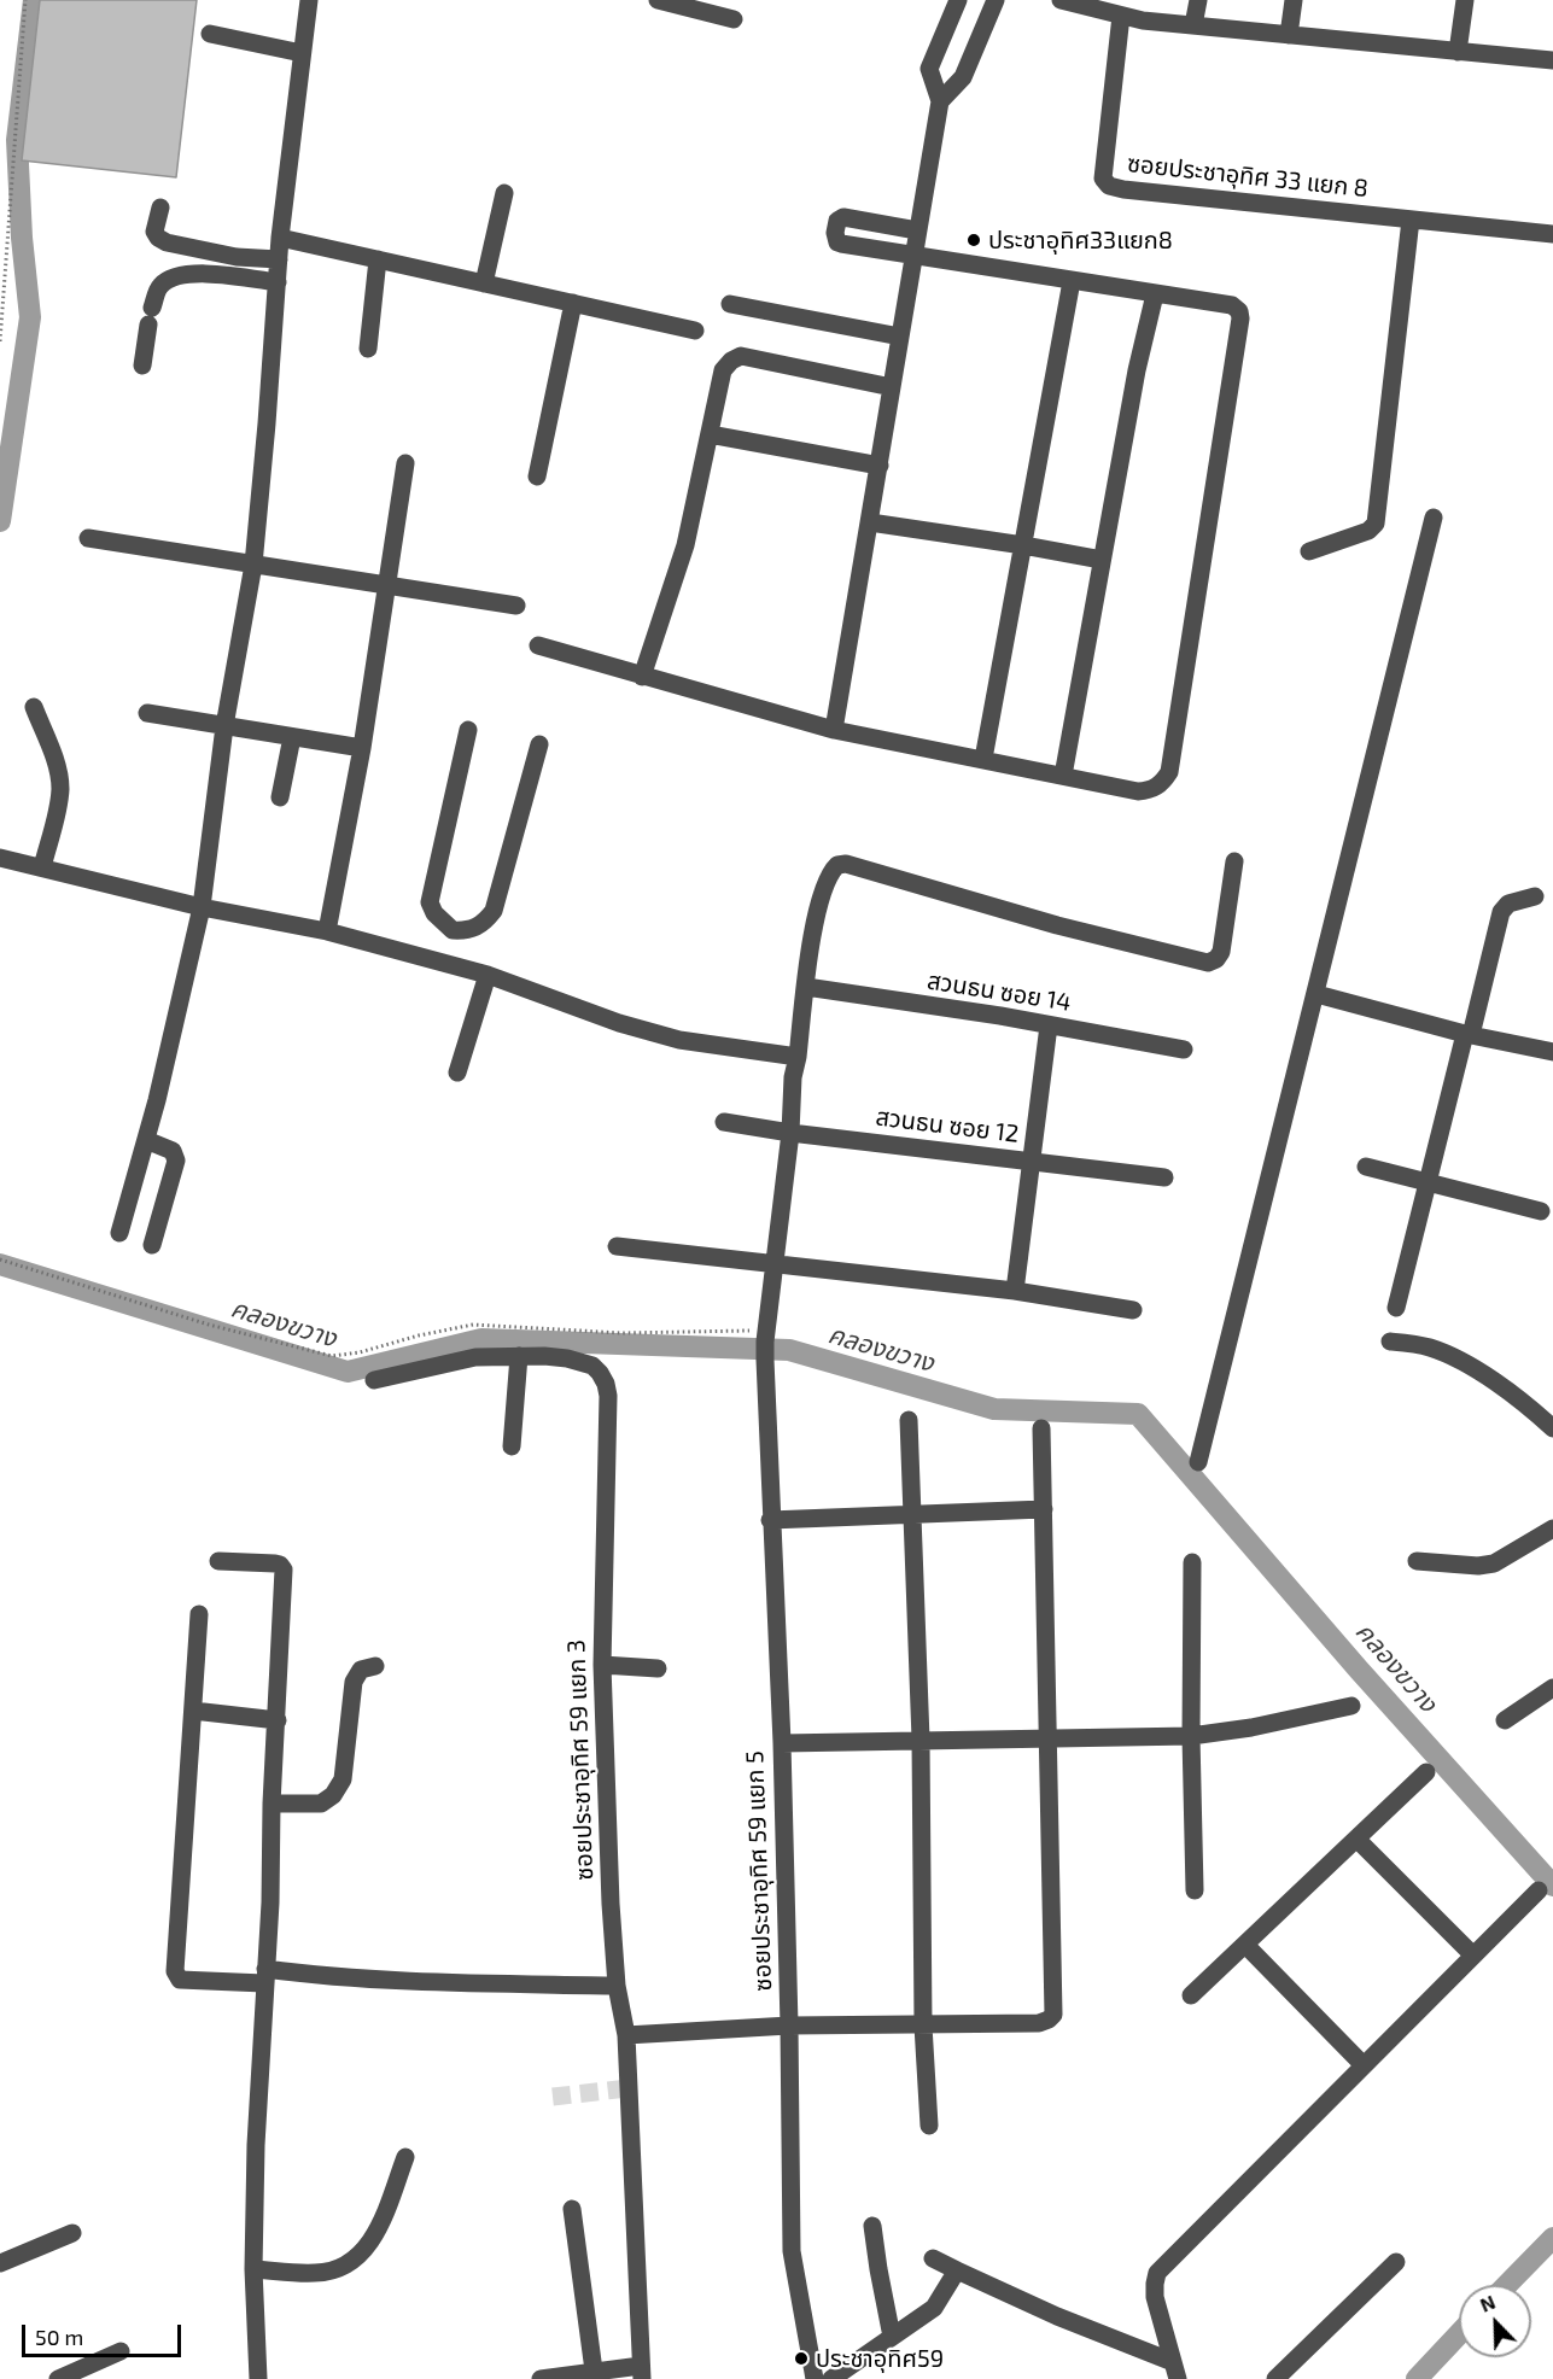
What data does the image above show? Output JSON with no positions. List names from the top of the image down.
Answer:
{
  "streets": {
    "street": [
      "ซอยประชาอุทิศ 33 แยก 8",
      "สวนธน ซอย 14",
      "สวนธน ซอย 12",
      "ซอยประชาอุทิศ 59 แยก 3",
      "ซอยประชาอุทิศ 59 แยก 5"
    ]
  },
  "crossings": [
    ["สวนธน ซอย 14", "ซอยประชาอุทิศ 59 แยก 5"],
    ["สวนธน ซอย 12", "ซอยประชาอุทิศ 59 แยก 5"]
  ],
  "water": ["คลองขวาง"],
  "places": ["ประชาอุทิศ33แยก8", "ประชาอุทิศ59"],
  "scale_bar": "50 m",
  "north": "top left"
}
